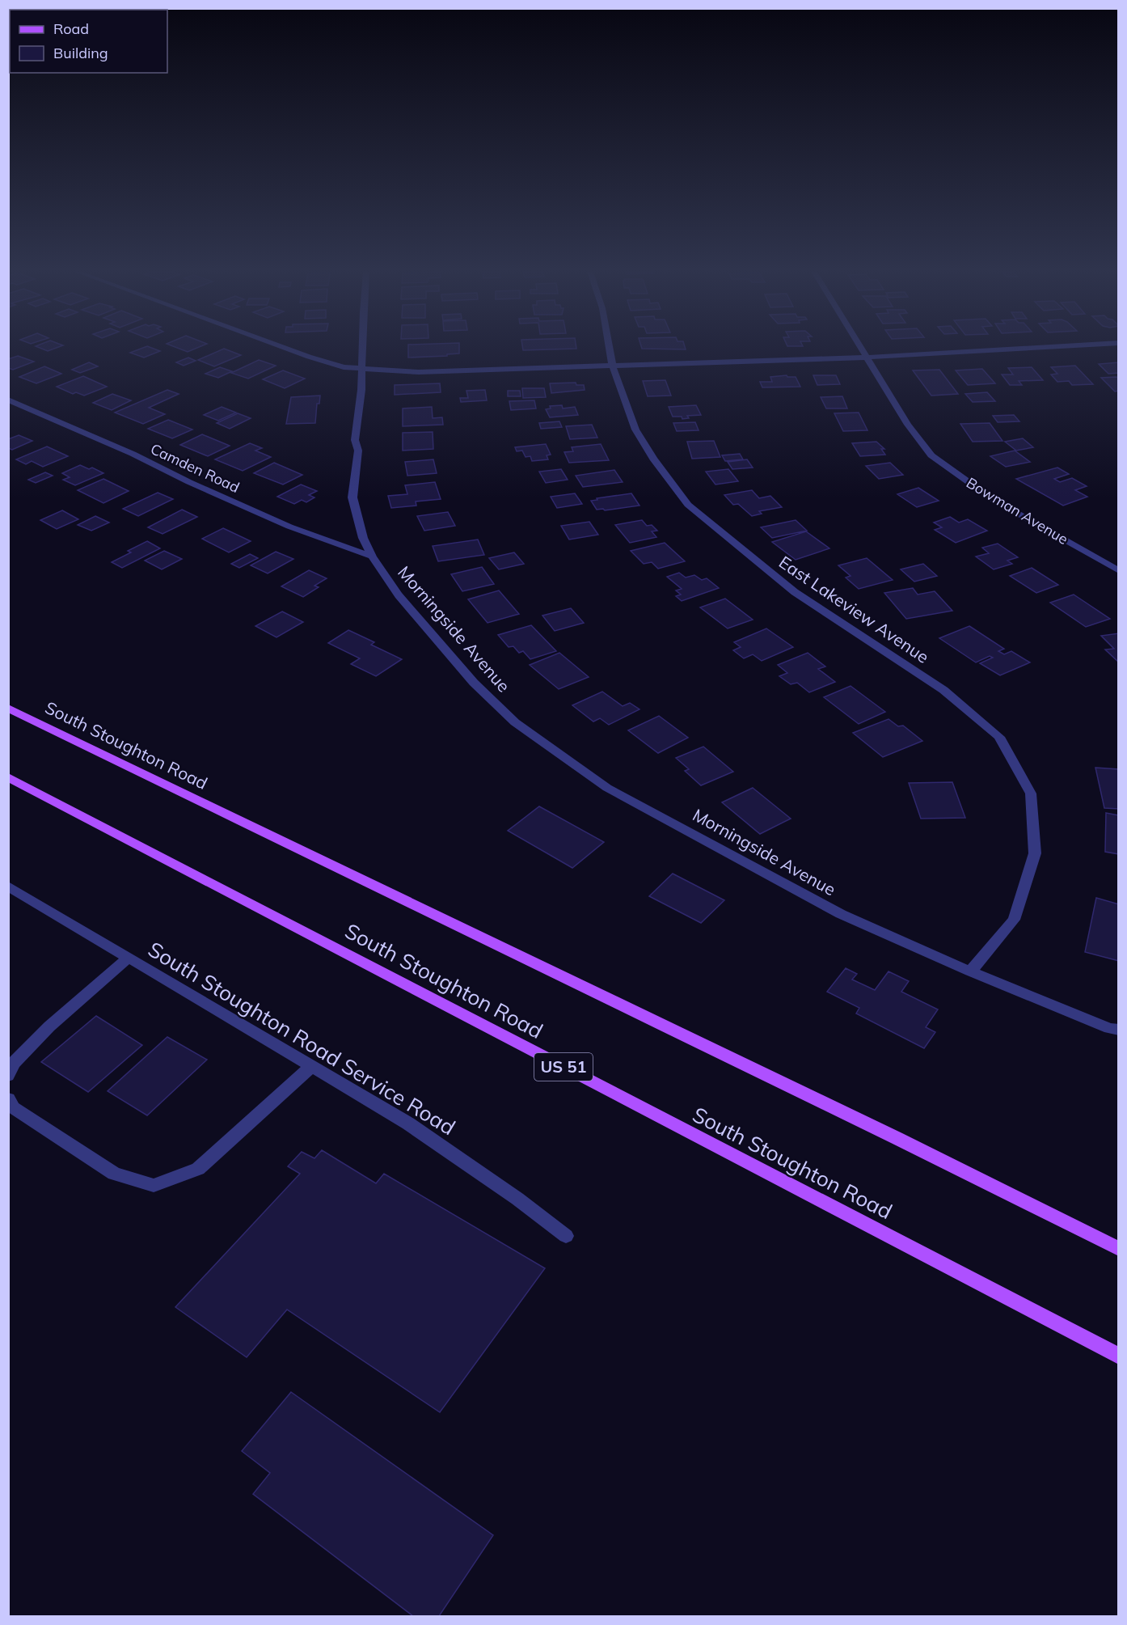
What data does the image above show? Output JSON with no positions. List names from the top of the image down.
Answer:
{
  "streets": {
    "main road": ["South Stoughton Road", "US 51"],
    "street": [
      "Camden Road",
      "Bowman Avenue",
      "East Lakeview Avenue",
      "Morningside Avenue",
      "South Stoughton Road Service Road"
    ]
  },
  "crossings": [
    ["Camden Road", "Morningside Avenue"],
    ["East Lakeview Avenue", "Morningside Avenue"]
  ],
  "legend": ["Road", "Building"]
}
